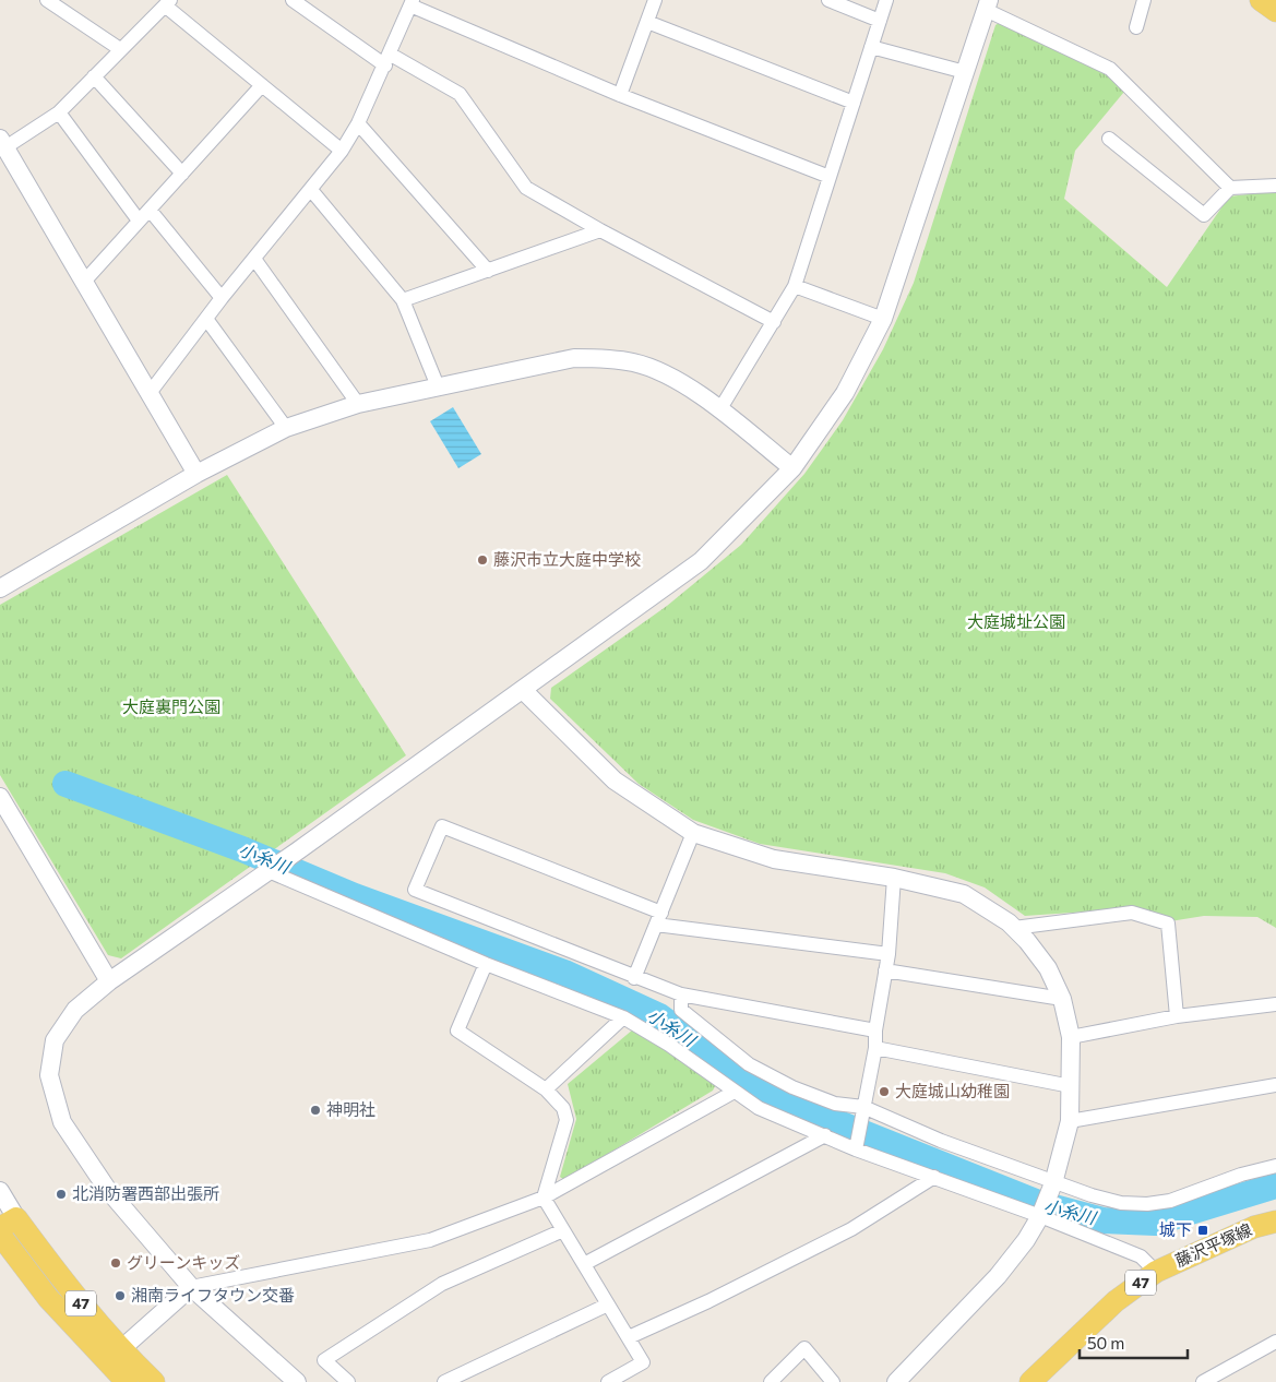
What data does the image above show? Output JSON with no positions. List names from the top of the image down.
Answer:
{
  "streets": {
    "main road": ["藤沢平塚線", "47"]
  },
  "water": ["小糸川"],
  "parks": ["大庭城址公園", "大庭裏門公園"],
  "places": {
    "other": [
      "藤沢市立大庭中学校",
      "大庭城山幼稚園",
      "神明社",
      "北消防署西部出張所",
      "グリーンキッズ",
      "湘南ライフタウン交番"
    ],
    "transit": ["城下"]
  },
  "scale_bar": "50 m"
}
